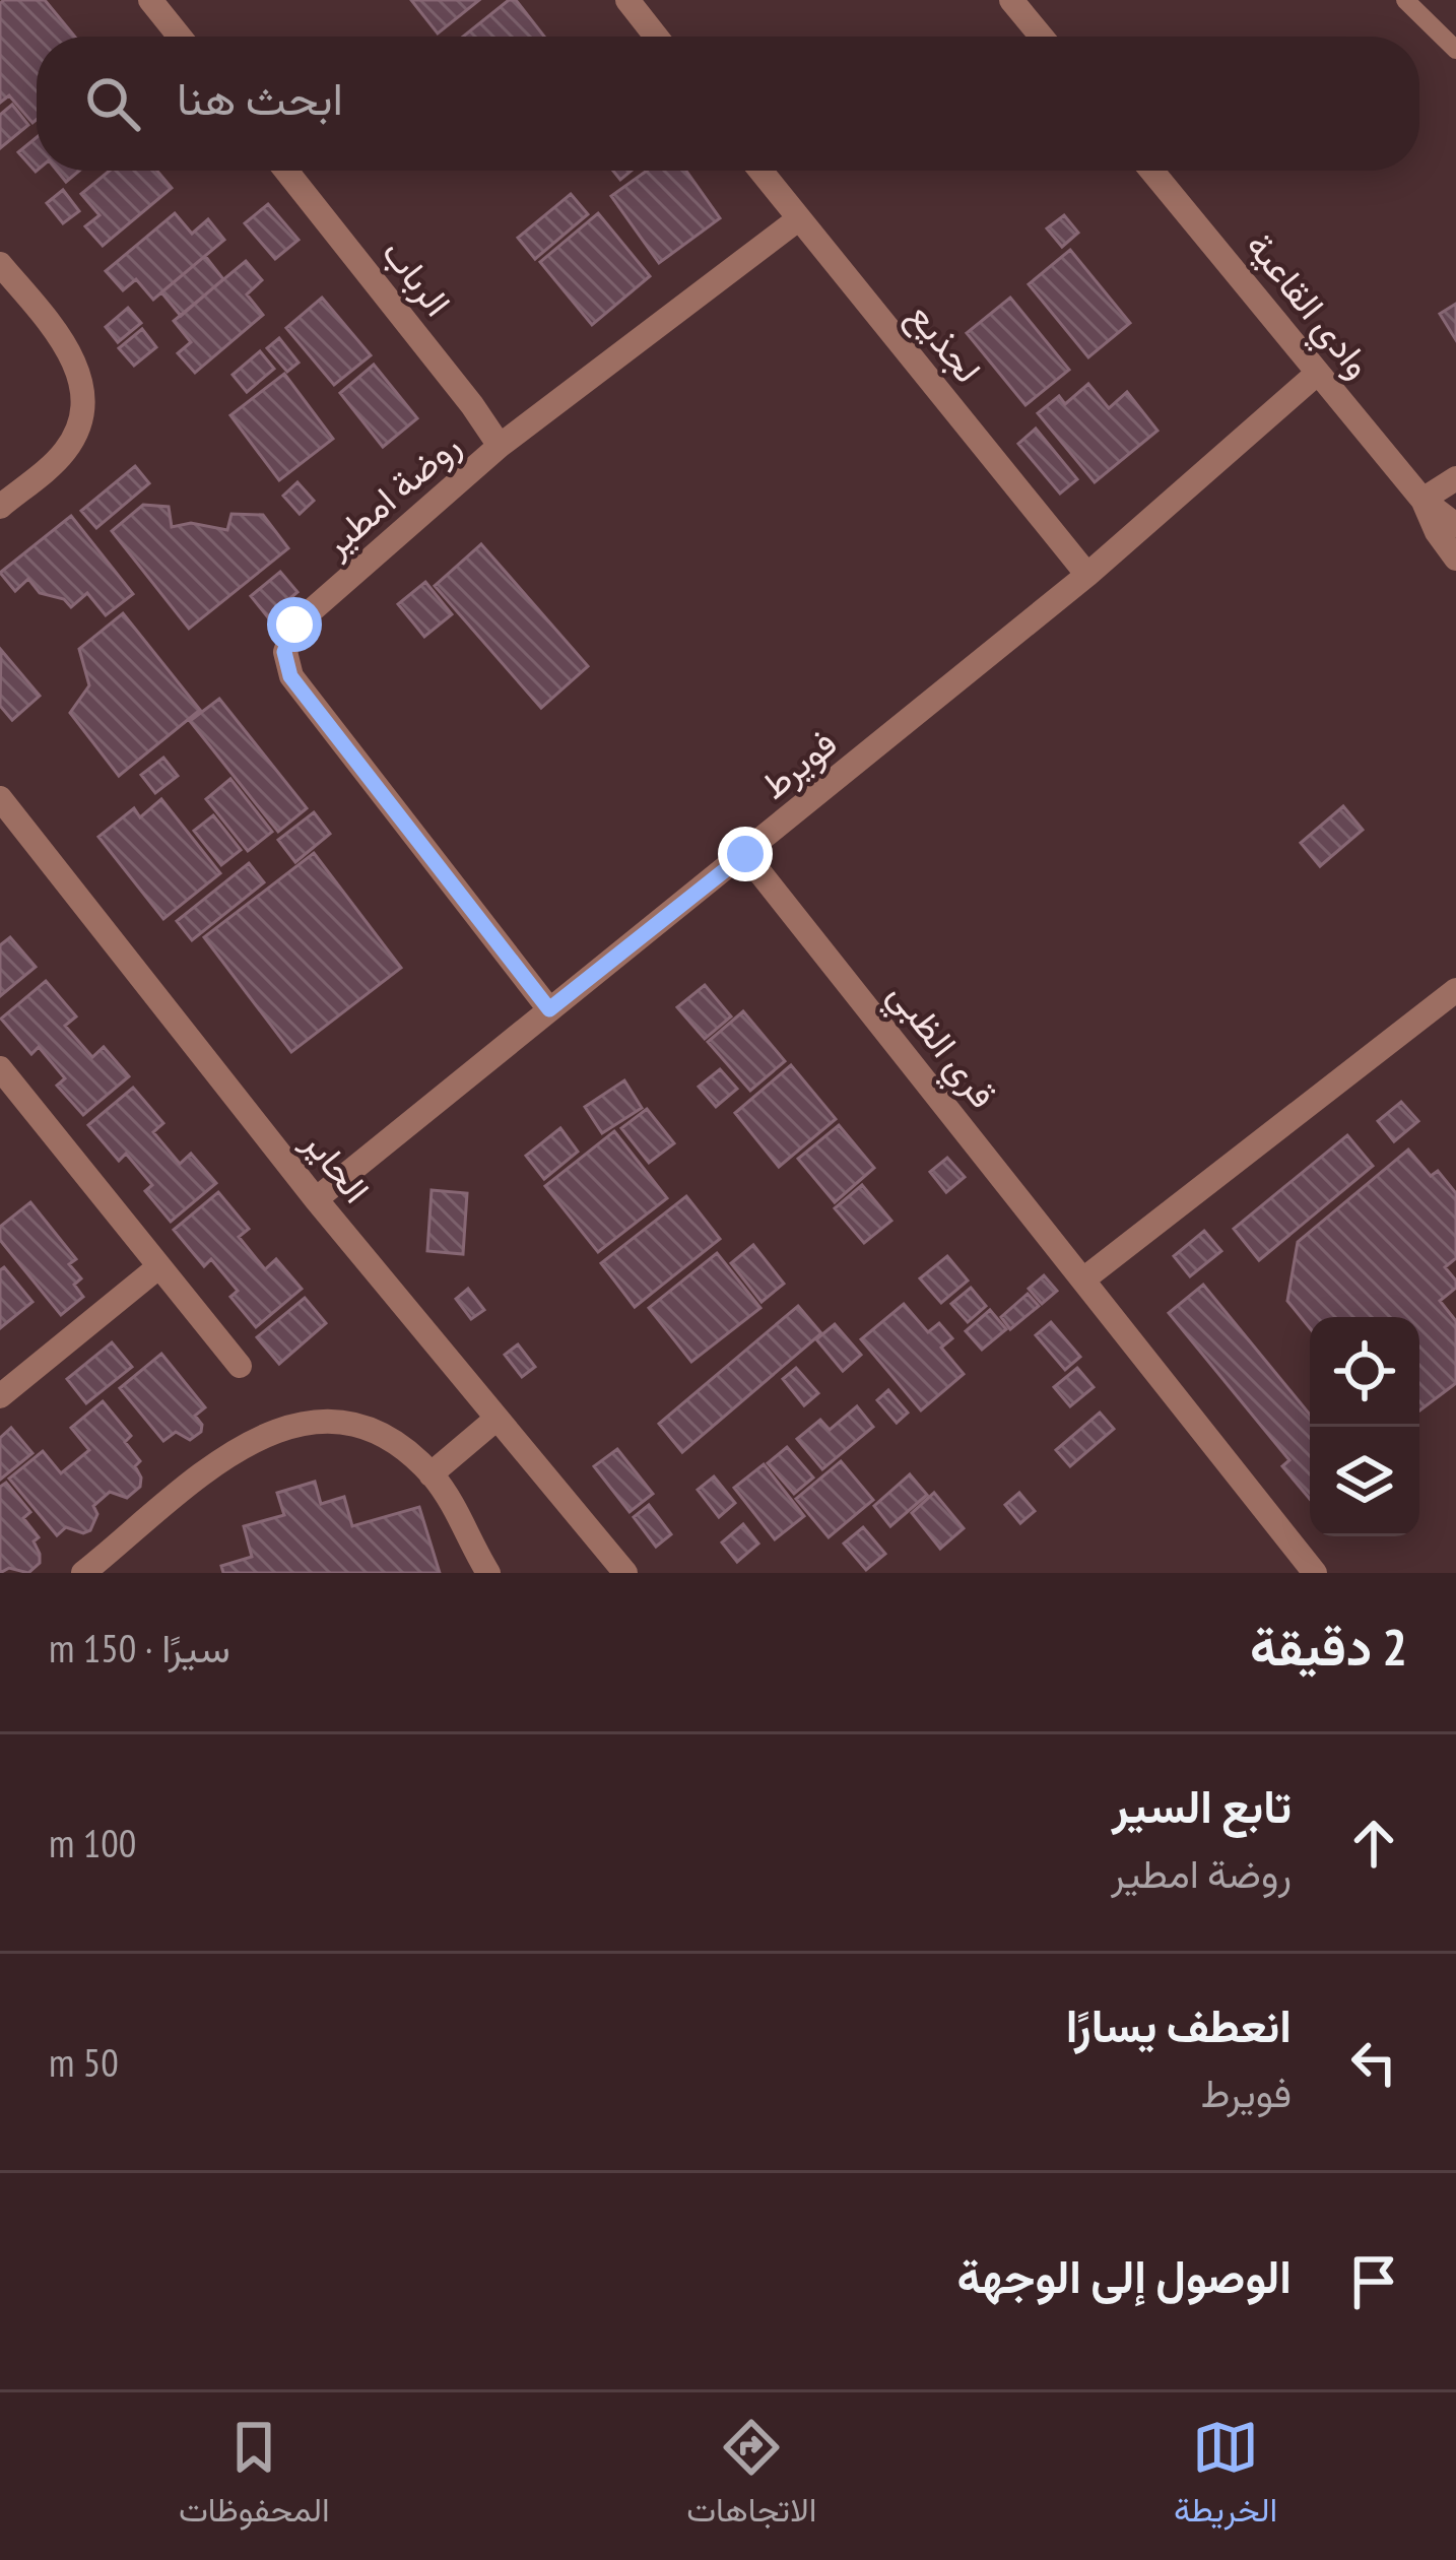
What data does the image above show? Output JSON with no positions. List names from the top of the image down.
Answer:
{
  "streets": {
    "street": [
      "الرباب",
      "وادي القاعية",
      "لجذيع",
      "روضة امطير",
      "فويرط",
      "قري الظبي",
      "الحاير"
    ]
  },
  "crossings": [
    ["الرباب", "روضة امطير"],
    ["وادي القاعية", "فويرط"],
    ["لجذيع", "روضة امطير"],
    ["لجذيع", "فويرط"],
    ["روضة امطير", "فويرط"],
    ["فويرط", "قري الظبي"],
    ["فويرط", "الحاير"]
  ],
  "page": {
    "search": "ابحث هنا",
    "heading": ["2 دقيقة", "سيرًا · 150 m"],
    "list": [
      ["تابع السير", "روضة امطير", "100 m"],
      ["انعطف يسارًا", "فويرط", "50 m"],
      "الوصول إلى الوجهة"
    ],
    "nav": ["الخريطة", "الاتجاهات", "المحفوظات"]
  }
}
